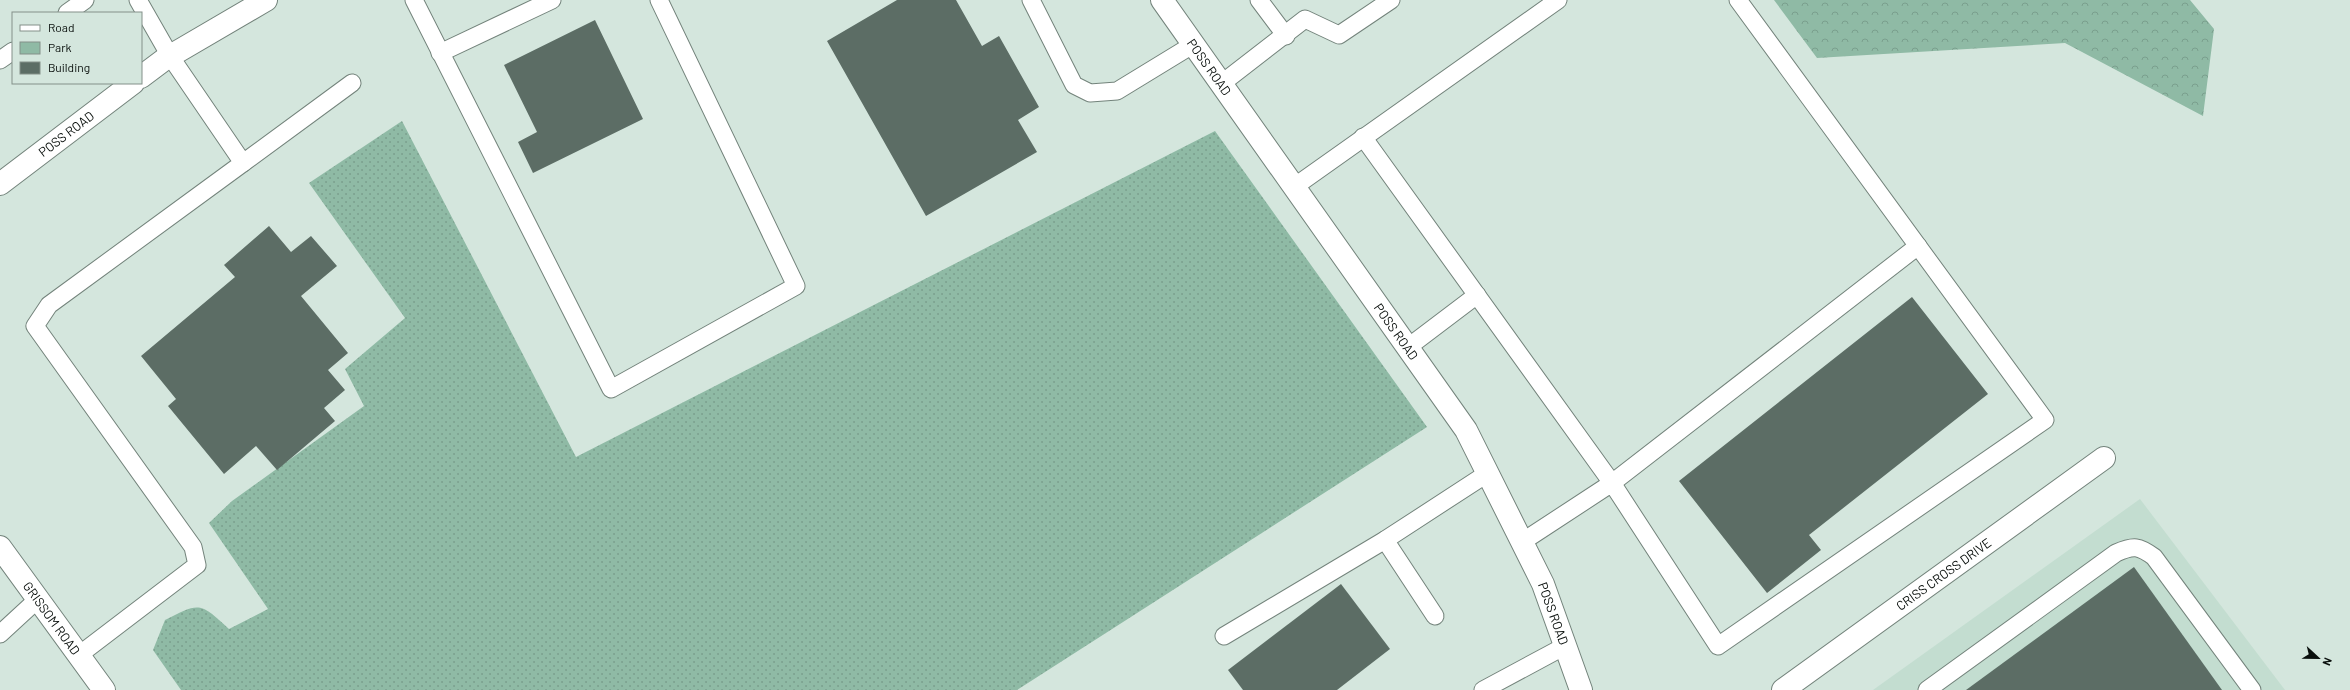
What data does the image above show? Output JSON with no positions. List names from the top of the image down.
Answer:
{
  "streets": {
    "street": ["POSS ROAD", "CRISS CROSS DRIVE", "GRISSOM ROAD"]
  },
  "legend": ["Road", "Park", "Building"],
  "north": "right"
}
